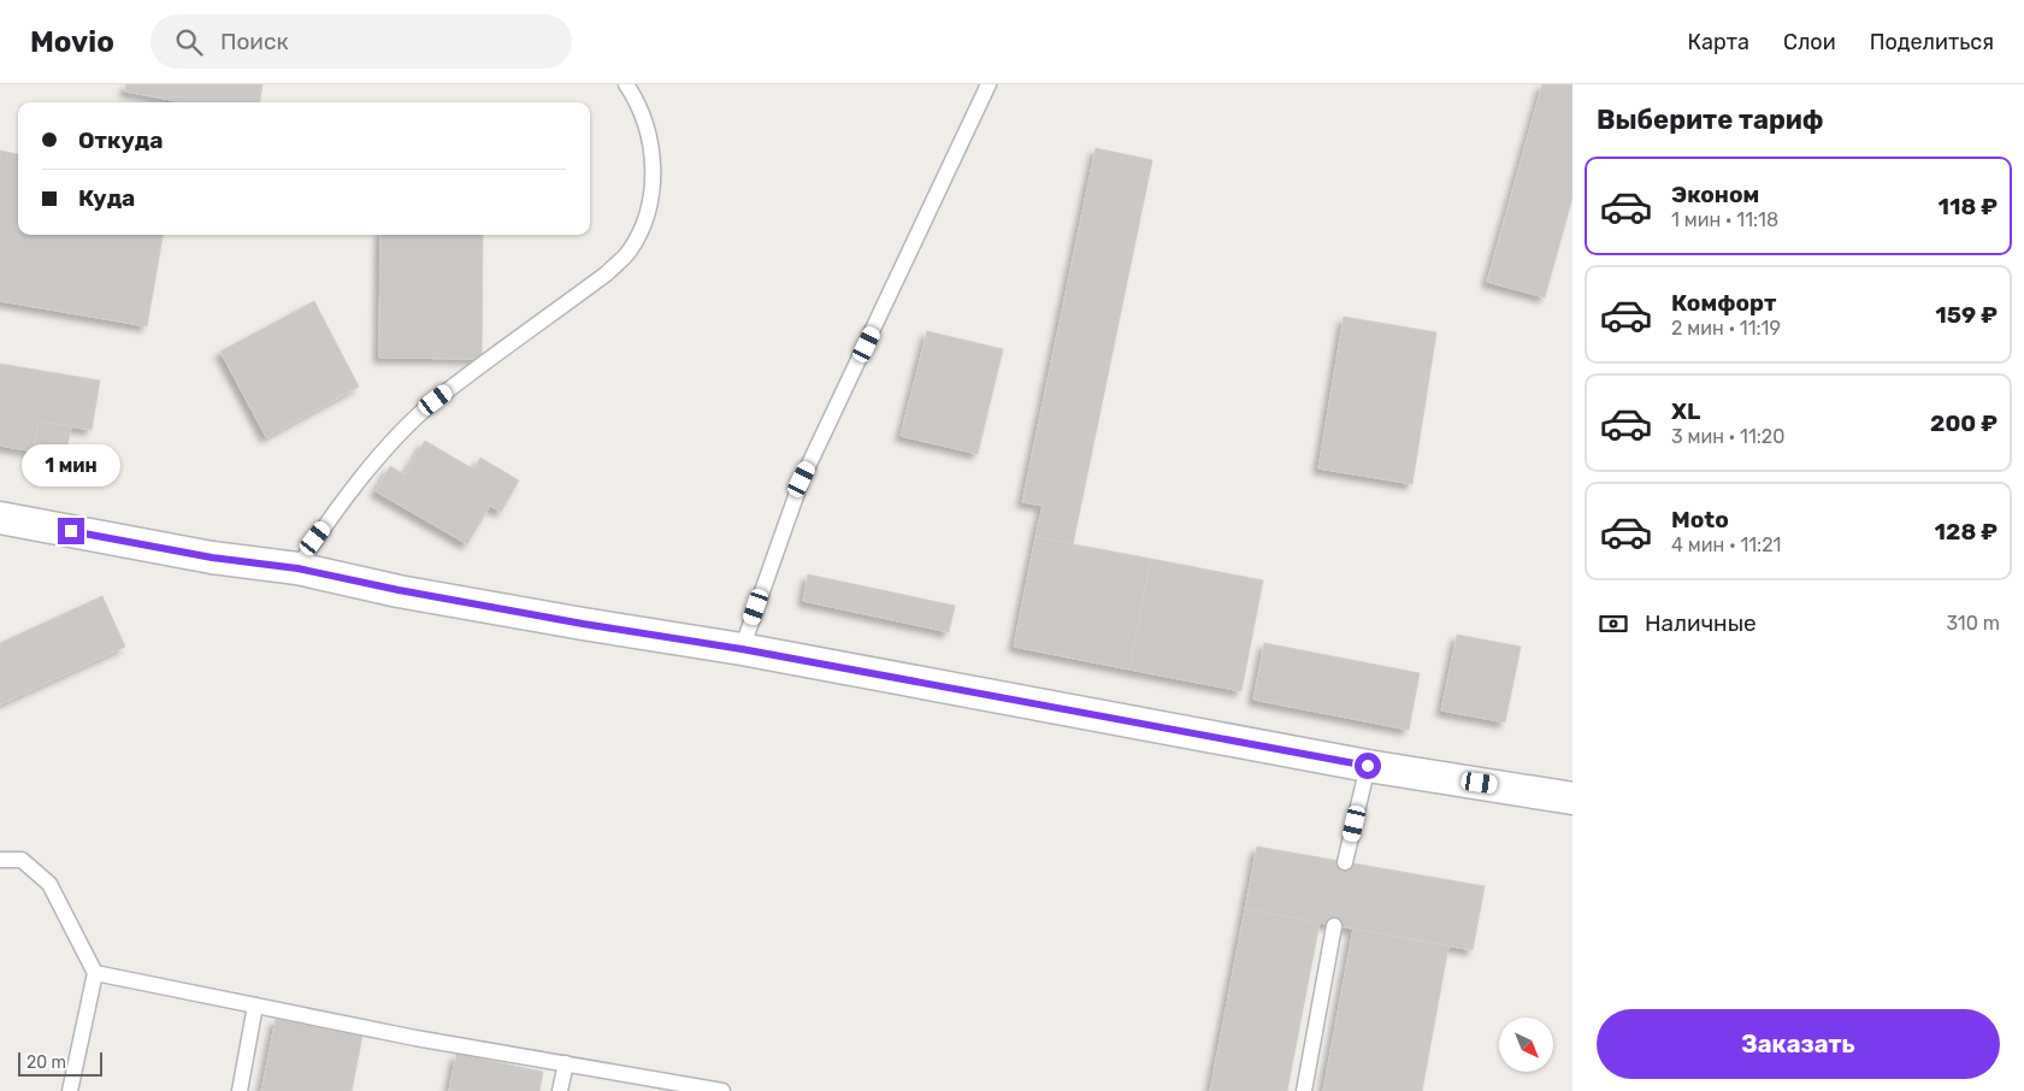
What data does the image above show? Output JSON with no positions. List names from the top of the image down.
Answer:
{
  "scale_bar": "20 m",
  "north": "bottom right",
  "page": {
    "header": "Movio",
    "search": "Поиск",
    "nav": ["Карта", "Слои", "Поделиться"],
    "heading": "Выберите тариф",
    "banner": ["Откуда", "Куда"],
    "list": [
      {
        "name": "Эконом",
        "note": "1 мин · 11:18",
        "value": "118 ₽"
      },
      {
        "name": "Комфорт",
        "note": "2 мин · 11:19",
        "value": "159 ₽"
      },
      {
        "name": "XL",
        "note": "3 мин · 11:20",
        "value": "200 ₽"
      },
      {
        "name": "Moto",
        "note": "4 мин · 11:21",
        "value": "128 ₽"
      }
    ],
    "bubble": "1 мин",
    "pay": ["Наличные", "310 m"],
    "buttons": "Заказать",
    "scale": "20 m"
  }
}
